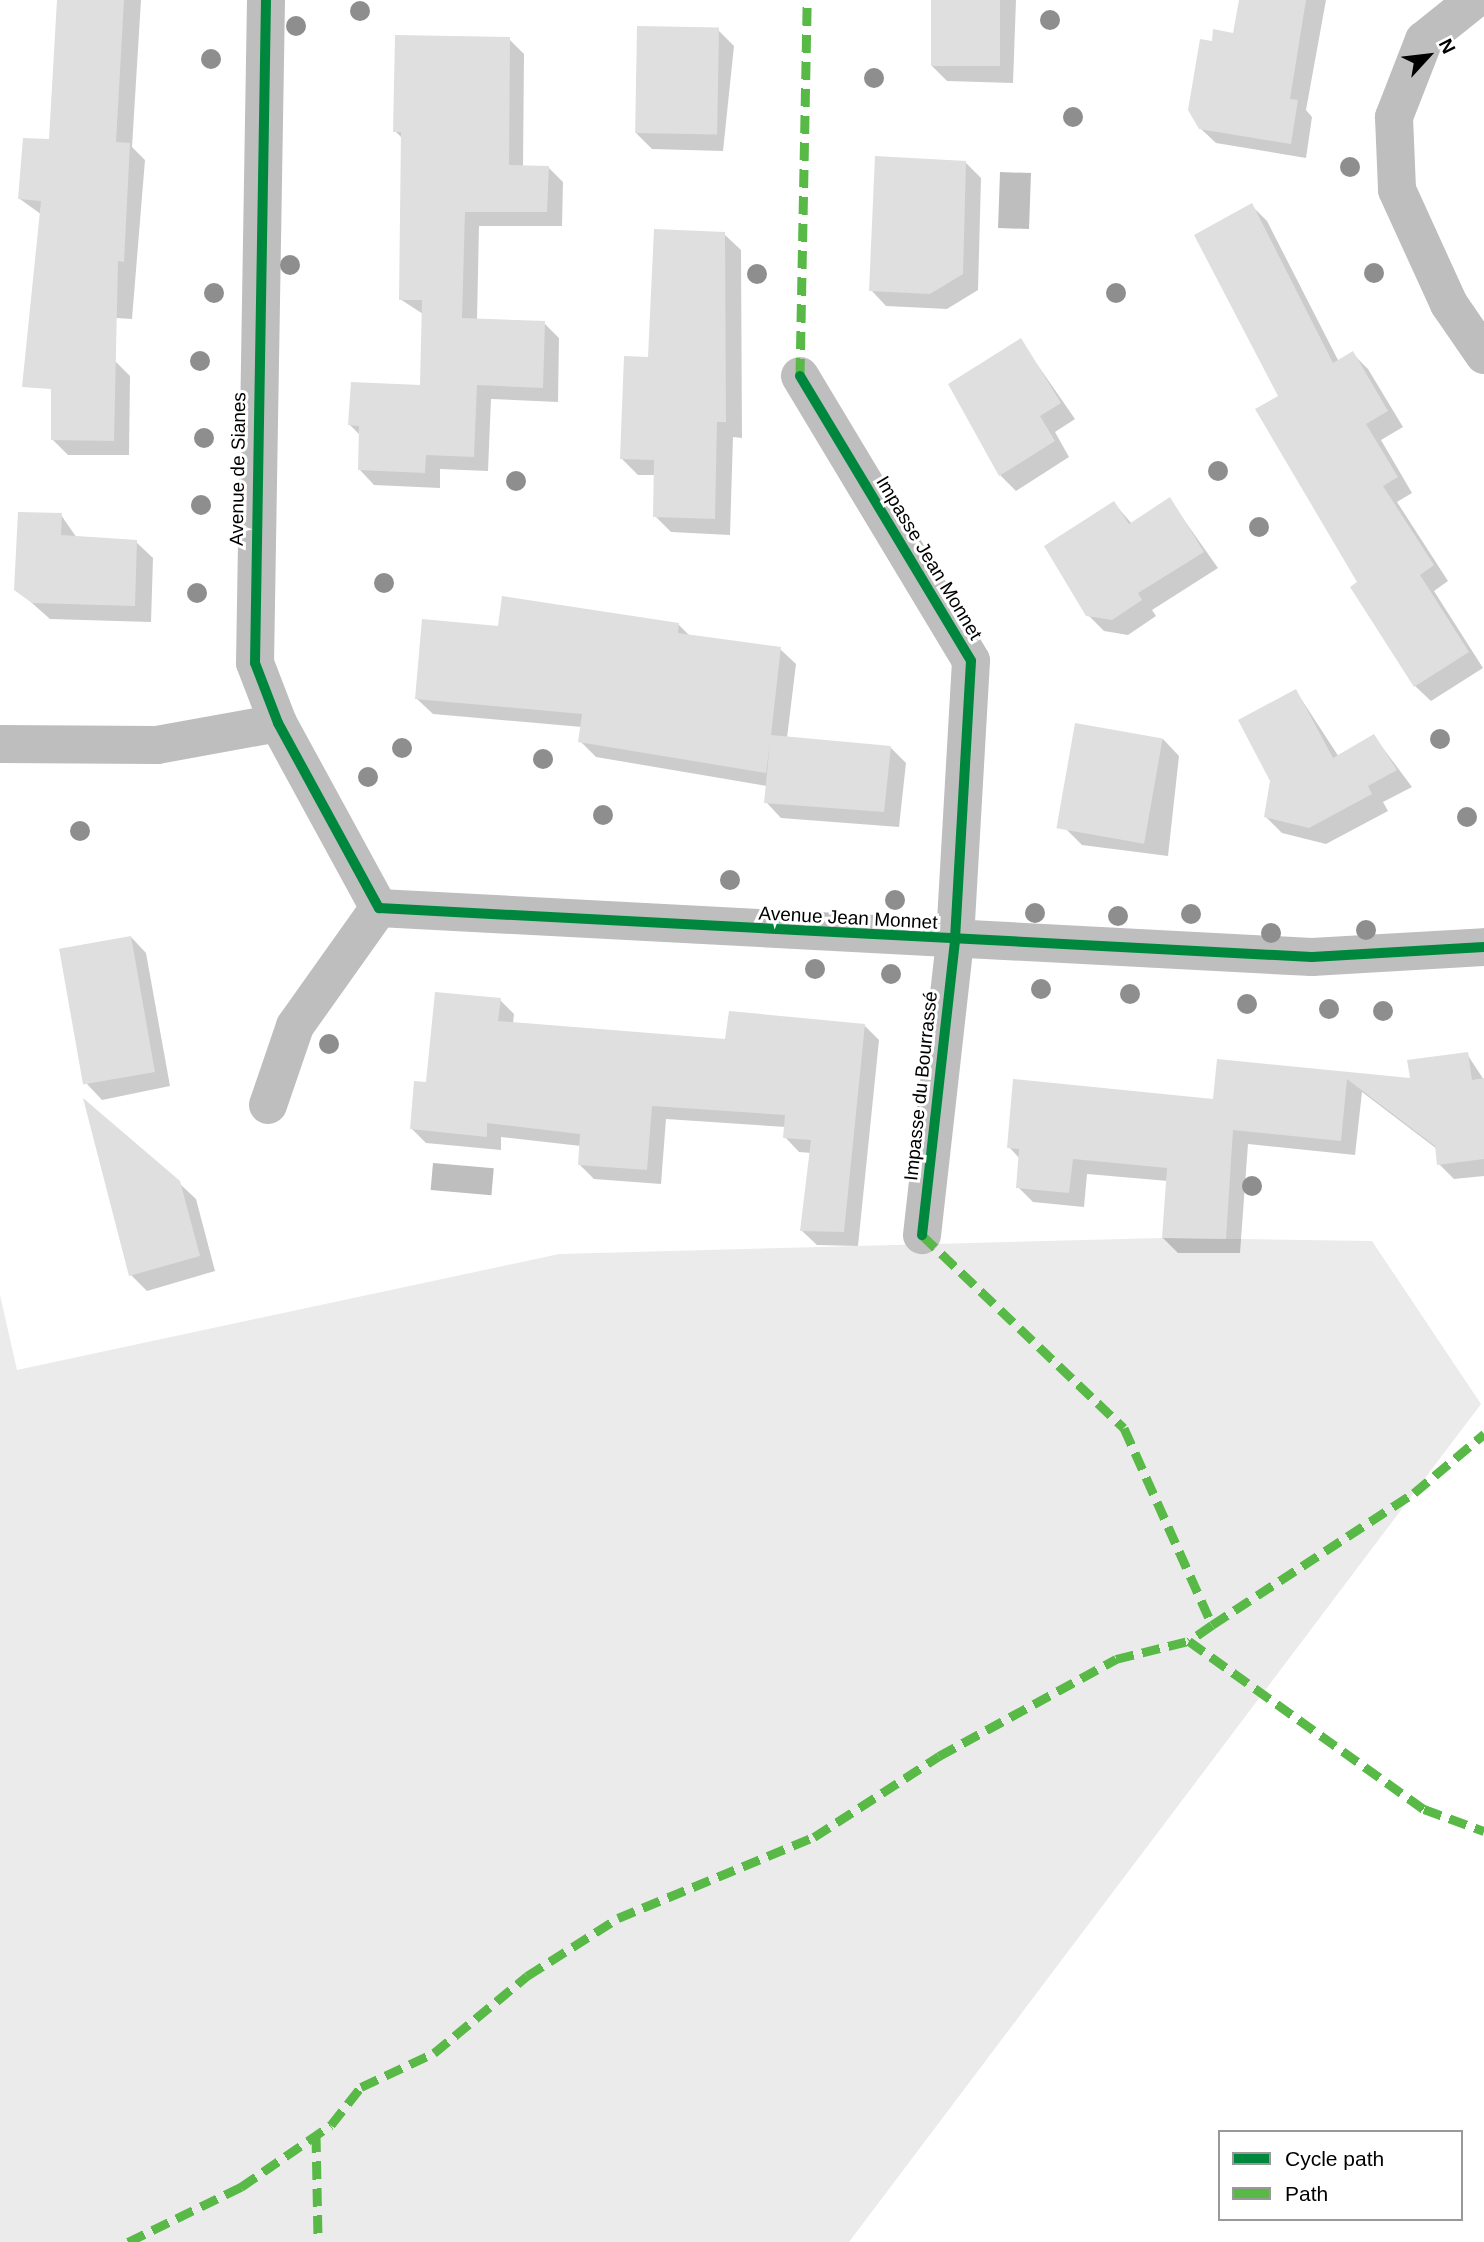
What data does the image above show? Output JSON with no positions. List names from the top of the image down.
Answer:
{
  "streets": {
    "street": [
      "Avenue de Sianes",
      "Impasse Jean Monnet",
      "Avenue Jean Monnet",
      "Impasse du Bourrassé"
    ]
  },
  "crossings": [
    ["Avenue de Sianes", "Avenue Jean Monnet"],
    ["Impasse Jean Monnet", "Avenue Jean Monnet"],
    ["Impasse Jean Monnet", "Impasse du Bourrassé"],
    ["Avenue Jean Monnet", "Impasse du Bourrassé"]
  ],
  "legend": ["Cycle path", "Path"],
  "north": "top right"
}
